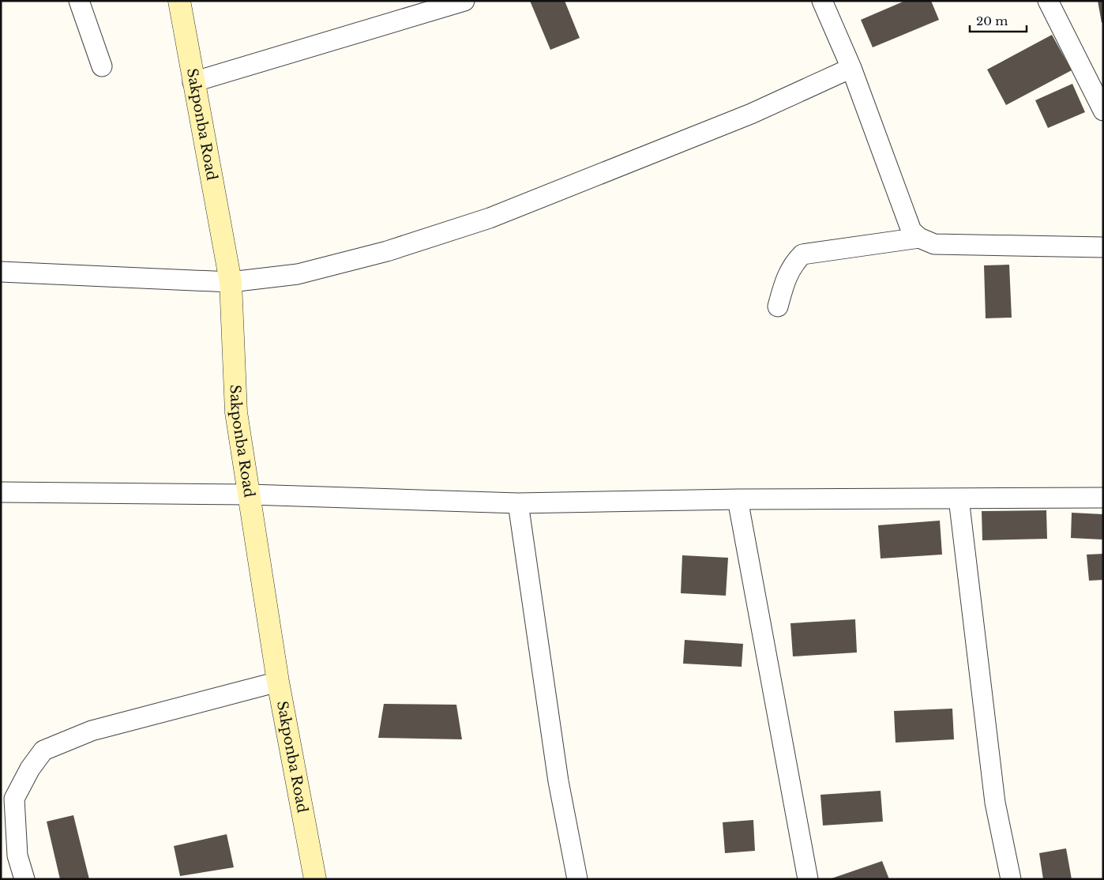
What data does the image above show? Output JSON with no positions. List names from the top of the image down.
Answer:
{
  "streets": {
    "main road": ["Sakponba Road"]
  },
  "scale_bar": "20 m"
}
